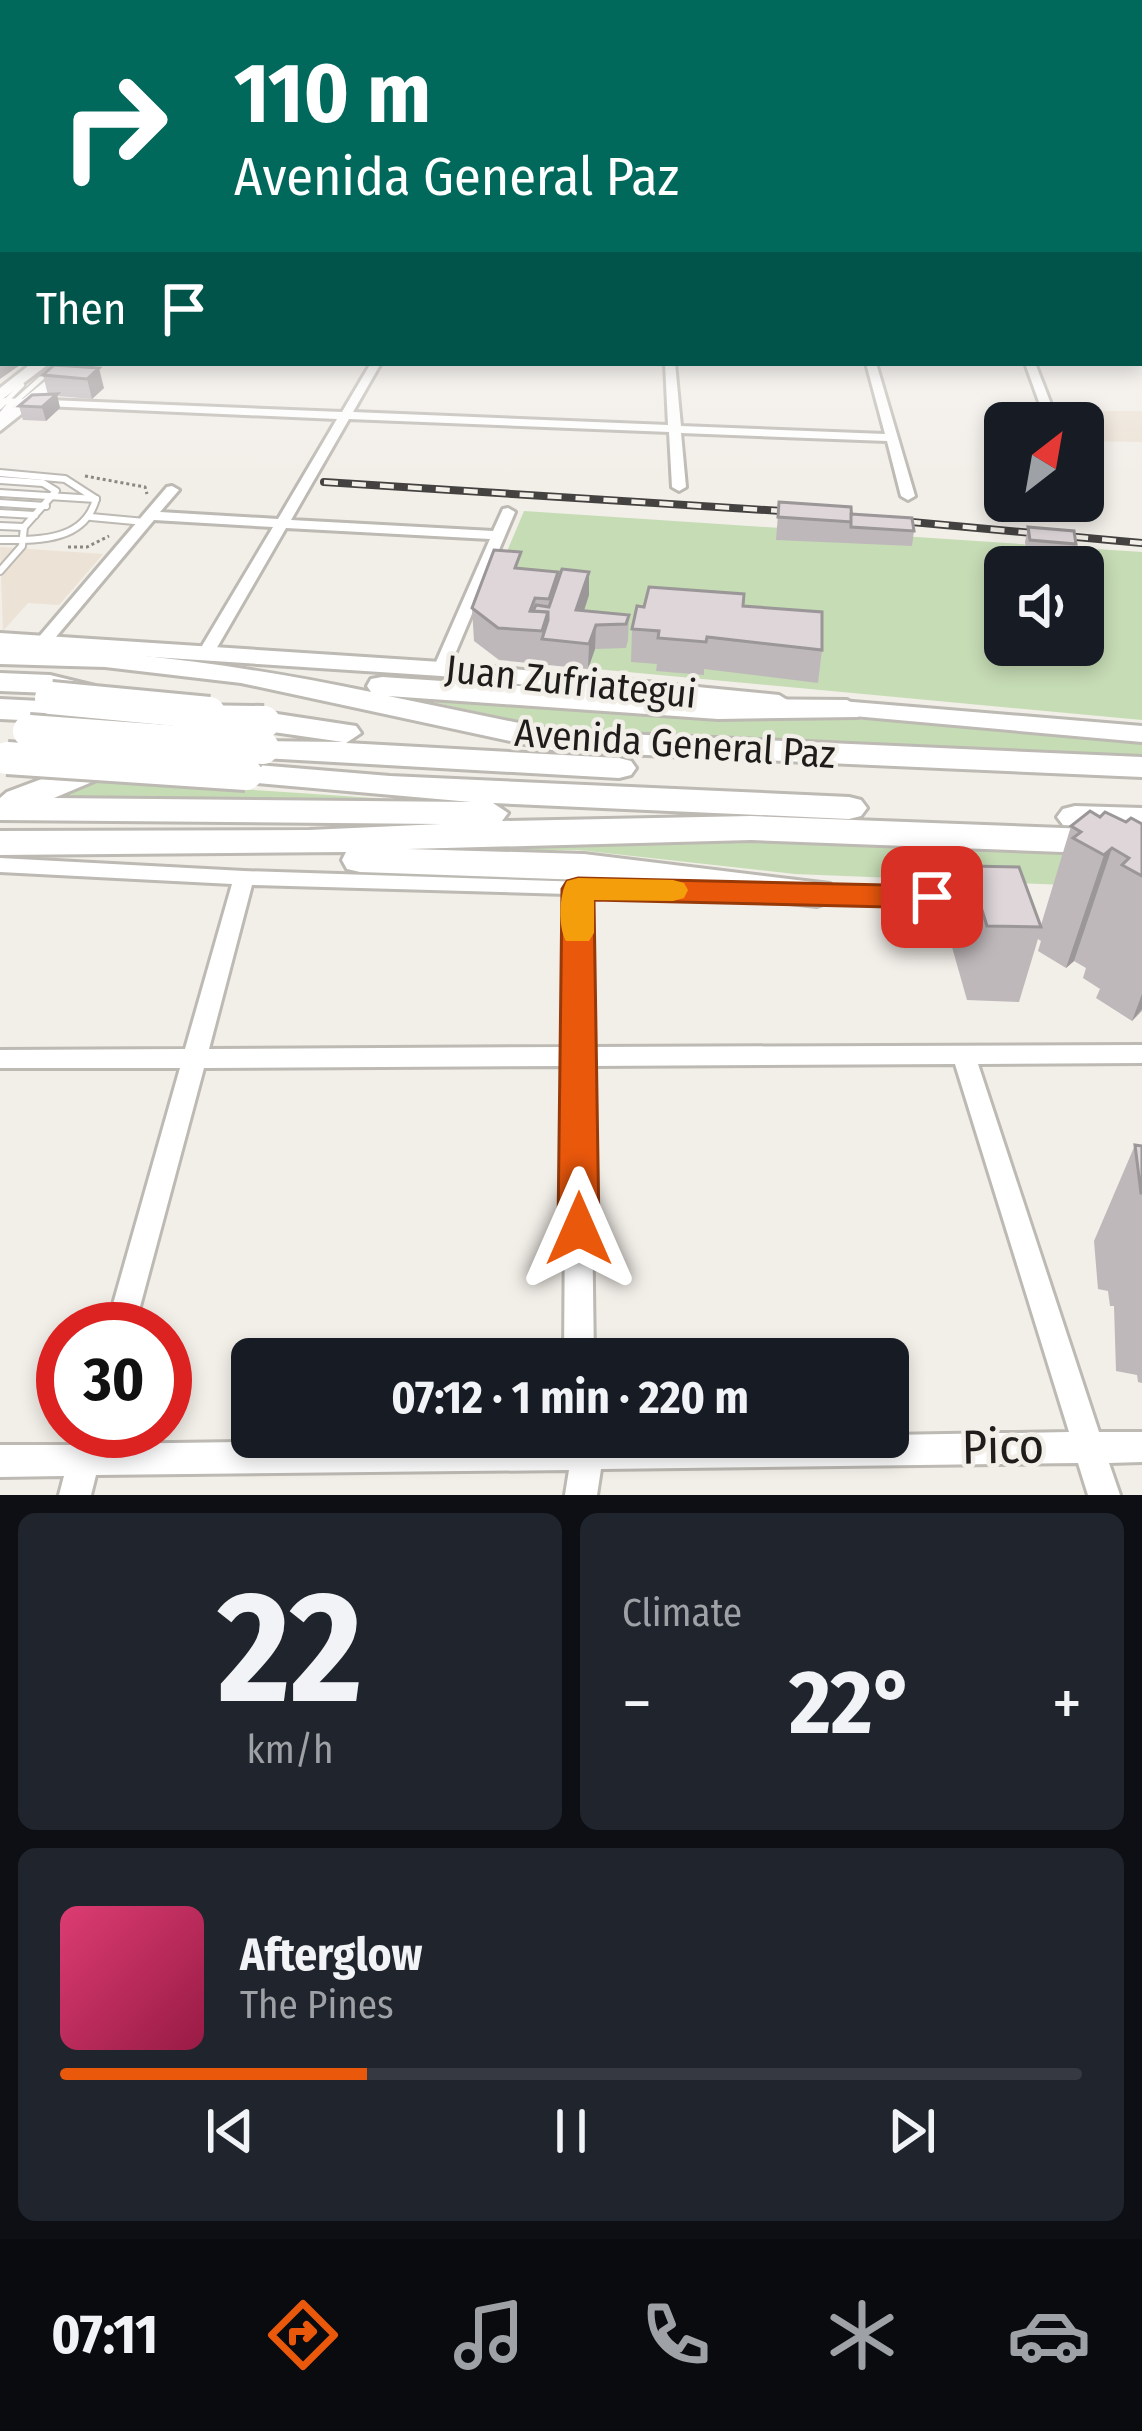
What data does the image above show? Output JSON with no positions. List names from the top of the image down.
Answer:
{
  "streets": {
    "highway": ["Avenida General Paz"],
    "street": ["Juan Zufriategui", "Pico"]
  },
  "north": "top right",
  "page": {
    "turn": ["110 m", "Avenida General Paz"],
    "then": "Then",
    "limit": "30",
    "trip": "07:12 · 1 min · 220 m",
    "tile": [
      ["22", "km/h"],
      "Climate"
    ],
    "heat": ["−", "22°", "+"],
    "song": ["Afterglow", "The Pines"],
    "tabs": "07:11"
  }
}
